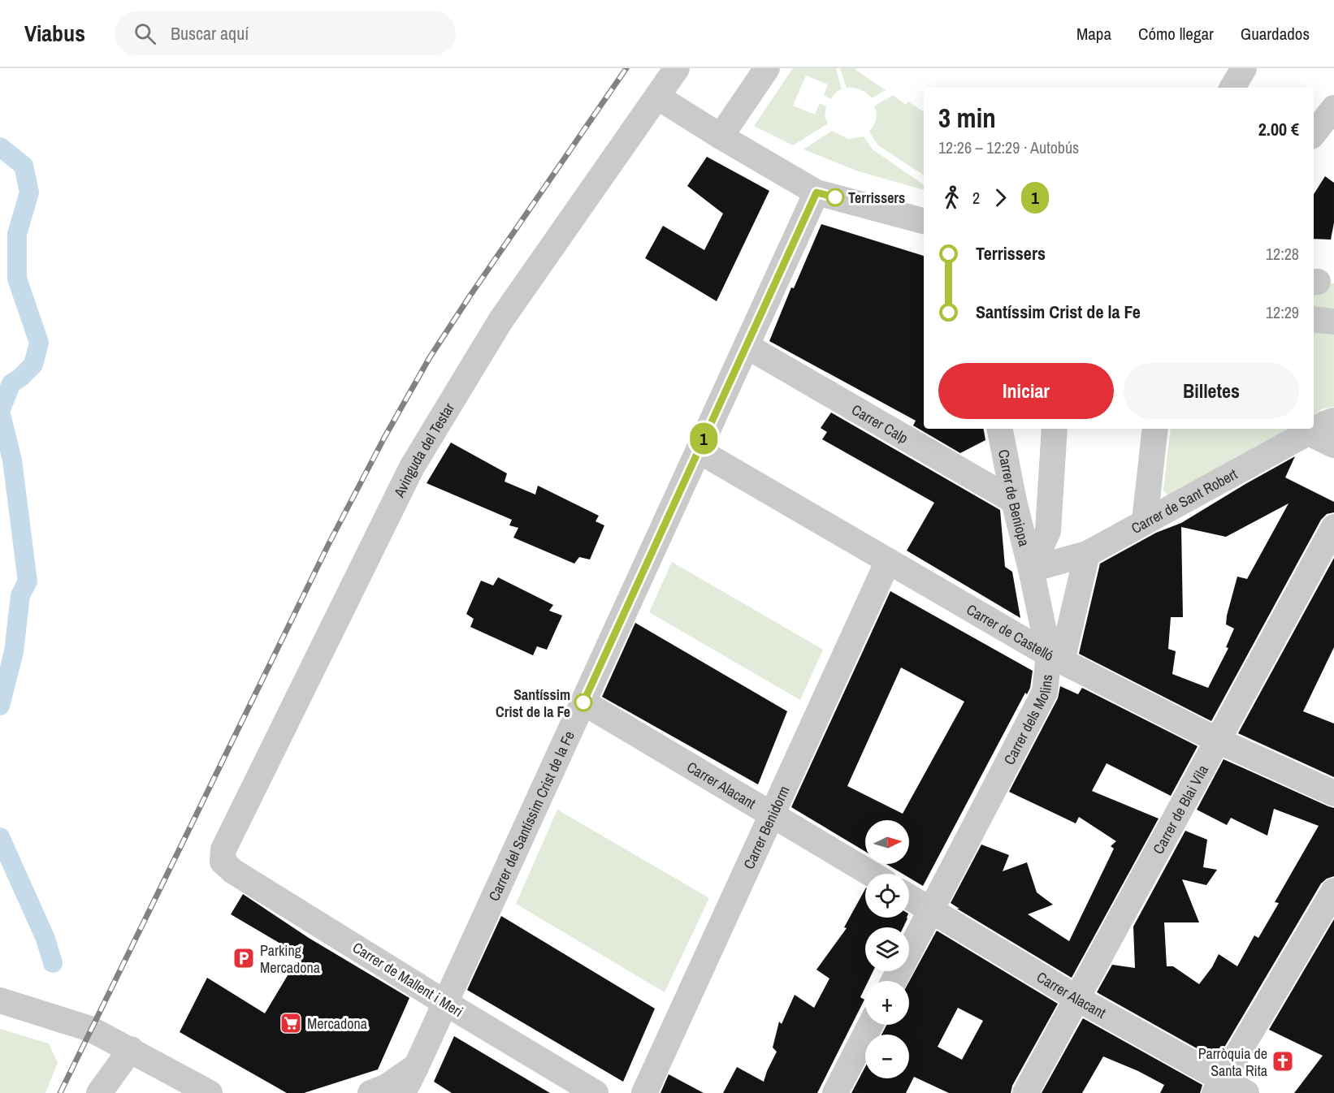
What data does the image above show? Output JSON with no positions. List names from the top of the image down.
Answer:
{
  "streets": {
    "street": [
      "Carrer Calp",
      "Avinguda del Testar",
      "Carrer de Beniopa",
      "Carrer de Sant Robert",
      "Carrer de Castelló",
      "Carrer dels Molins",
      "Carrer Alacant",
      "Carrer de Blai Vila",
      "Carrer del Santíssim Crist de la Fe",
      "Carrer Benidorm",
      "Carrer de Mallent i Meri"
    ]
  },
  "crossings": [
    ["Carrer Calp", "Carrer de Beniopa"],
    ["Carrer Calp", "Carrer del Santíssim Crist de la Fe"],
    ["Avinguda del Testar", "Carrer de Mallent i Meri"],
    ["Carrer de Beniopa", "Carrer de Sant Robert"],
    ["Carrer de Beniopa", "Carrer dels Molins"],
    ["Carrer de Sant Robert", "Carrer dels Molins"],
    ["Carrer de Castelló", "Carrer dels Molins"],
    ["Carrer de Castelló", "Carrer de Blai Vila"],
    ["Carrer de Castelló", "Carrer del Santíssim Crist de la Fe"],
    ["Carrer de Castelló", "Carrer Benidorm"],
    ["Carrer dels Molins", "Carrer Alacant"],
    ["Carrer Alacant", "Carrer de Blai Vila"],
    ["Carrer Alacant", "Carrer del Santíssim Crist de la Fe"],
    ["Carrer Alacant", "Carrer Benidorm"],
    ["Carrer del Santíssim Crist de la Fe", "Carrer de Mallent i Meri"]
  ],
  "places": {
    "other": ["Terrissers", "Santíssim Crist de la Fe"],
    "parking": ["Parking Mercadona"],
    "supermarket": ["Mercadona"],
    "church": ["Parròquia de Santa Rita"]
  },
  "lines": ["bus line 1"],
  "north": "right",
  "page": {
    "header": "Viabus",
    "search": "Buscar aquí",
    "nav": ["Mapa", "Cómo llegar", "Guardados"],
    "on_map": "1",
    "heading": ["3 min", "12:26 – 12:29 · Autobús", "2.00 €"],
    "legs": ["2", "1"],
    "list": [
      {
        "name": "Terrissers",
        "value": "12:28"
      },
      {
        "name": "Santíssim Crist de la Fe",
        "value": "12:29"
      }
    ],
    "buttons": ["Iniciar", "Billetes"],
    "map_buttons": ["+", "−"]
  }
}
